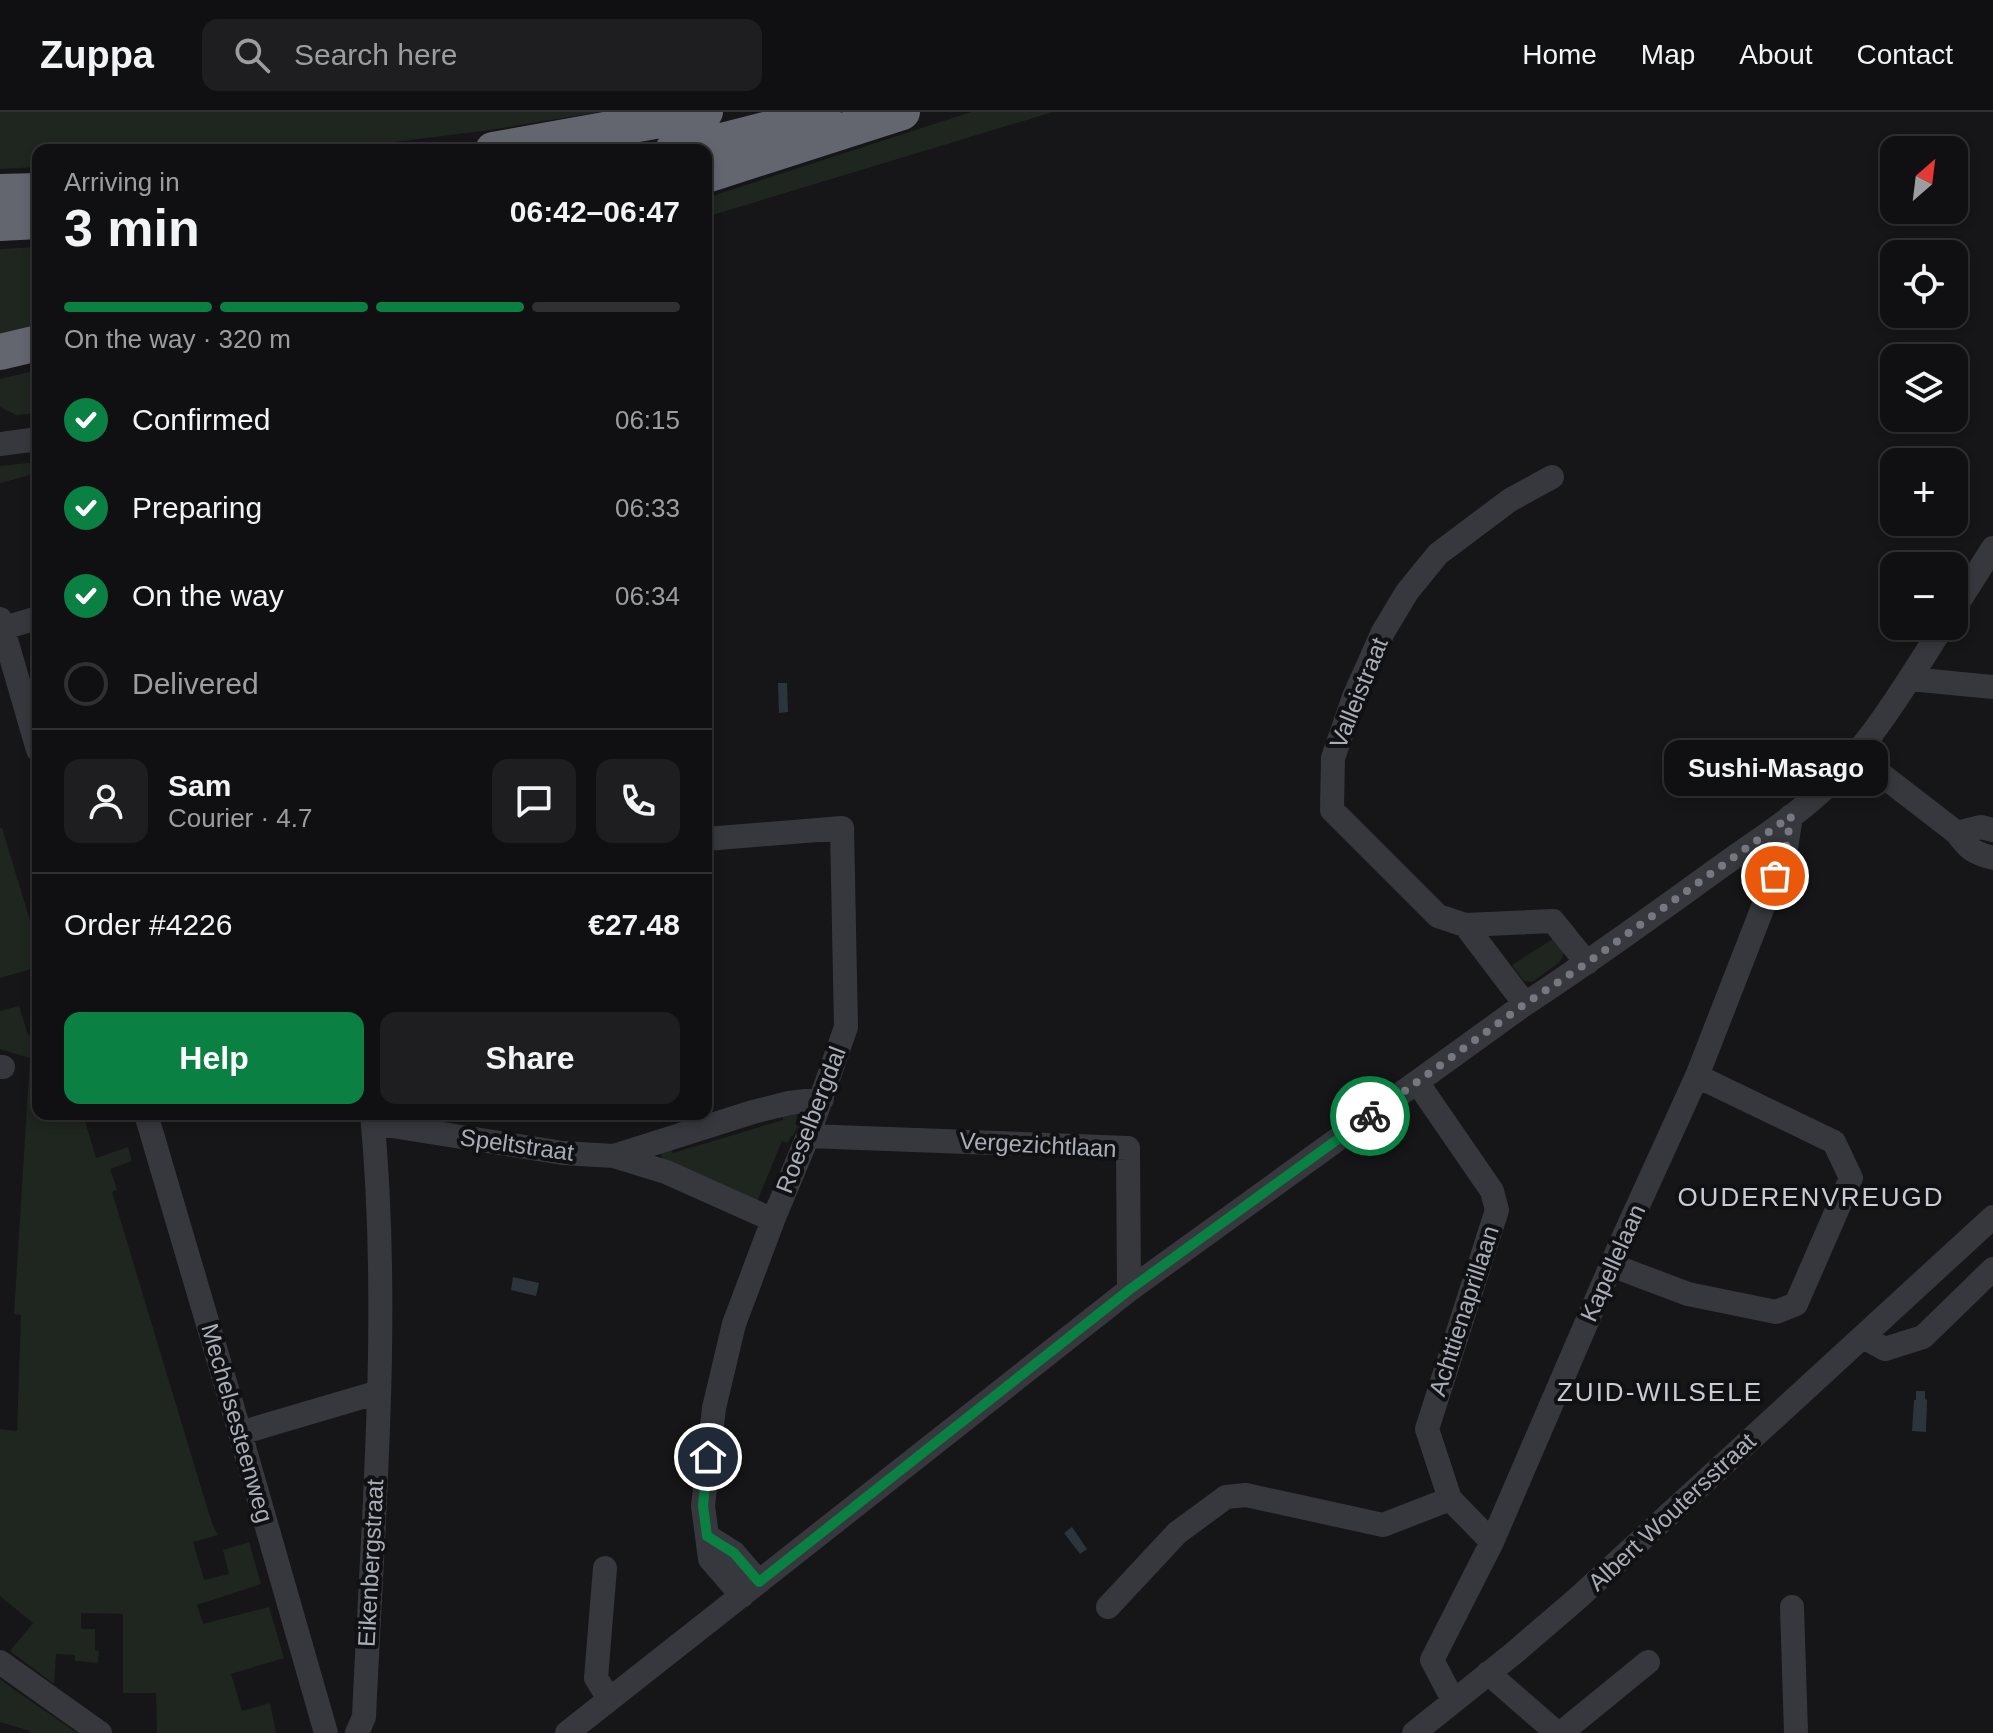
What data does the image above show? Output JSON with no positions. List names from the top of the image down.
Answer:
{
  "streets": {
    "street": [
      "Valleistraat",
      "Roeselbergdal",
      "Speltstraat",
      "Vergezichtlaan",
      "Kapellelaan",
      "Achttienaprillaan",
      "Mechelsesteenweg",
      "Albert Woutersstraat",
      "Eikenbergstraat"
    ]
  },
  "crossings": [
    ["Roeselbergdal", "Speltstraat"],
    ["Roeselbergdal", "Vergezichtlaan"],
    ["Kapellelaan", "Achttienaprillaan"],
    ["Kapellelaan", "Albert Woutersstraat"]
  ],
  "districts": ["OUDERENVREUGD", "ZUID-WILSELE"],
  "places": ["Sushi-Masago"],
  "north": "top right",
  "page": {
    "header": "Zuppa",
    "search": "Search here",
    "nav": [
      "Home",
      "Map",
      "About",
      "Contact"
    ],
    "map_buttons": ["+", "−"],
    "heading": ["3 min", "Arriving in", "06:42–06:47"],
    "panel": [
      "Sam",
      "Courier · 4.7",
      "Order #4226",
      "€27.48"
    ],
    "bar": "On the way · 320 m",
    "list": [
      ["Confirmed", "06:15"],
      ["Preparing", "06:33"],
      ["On the way", "06:34"],
      "Delivered"
    ],
    "bubble": "Sushi-Masago",
    "buttons": ["Help", "Share"]
  }
}
